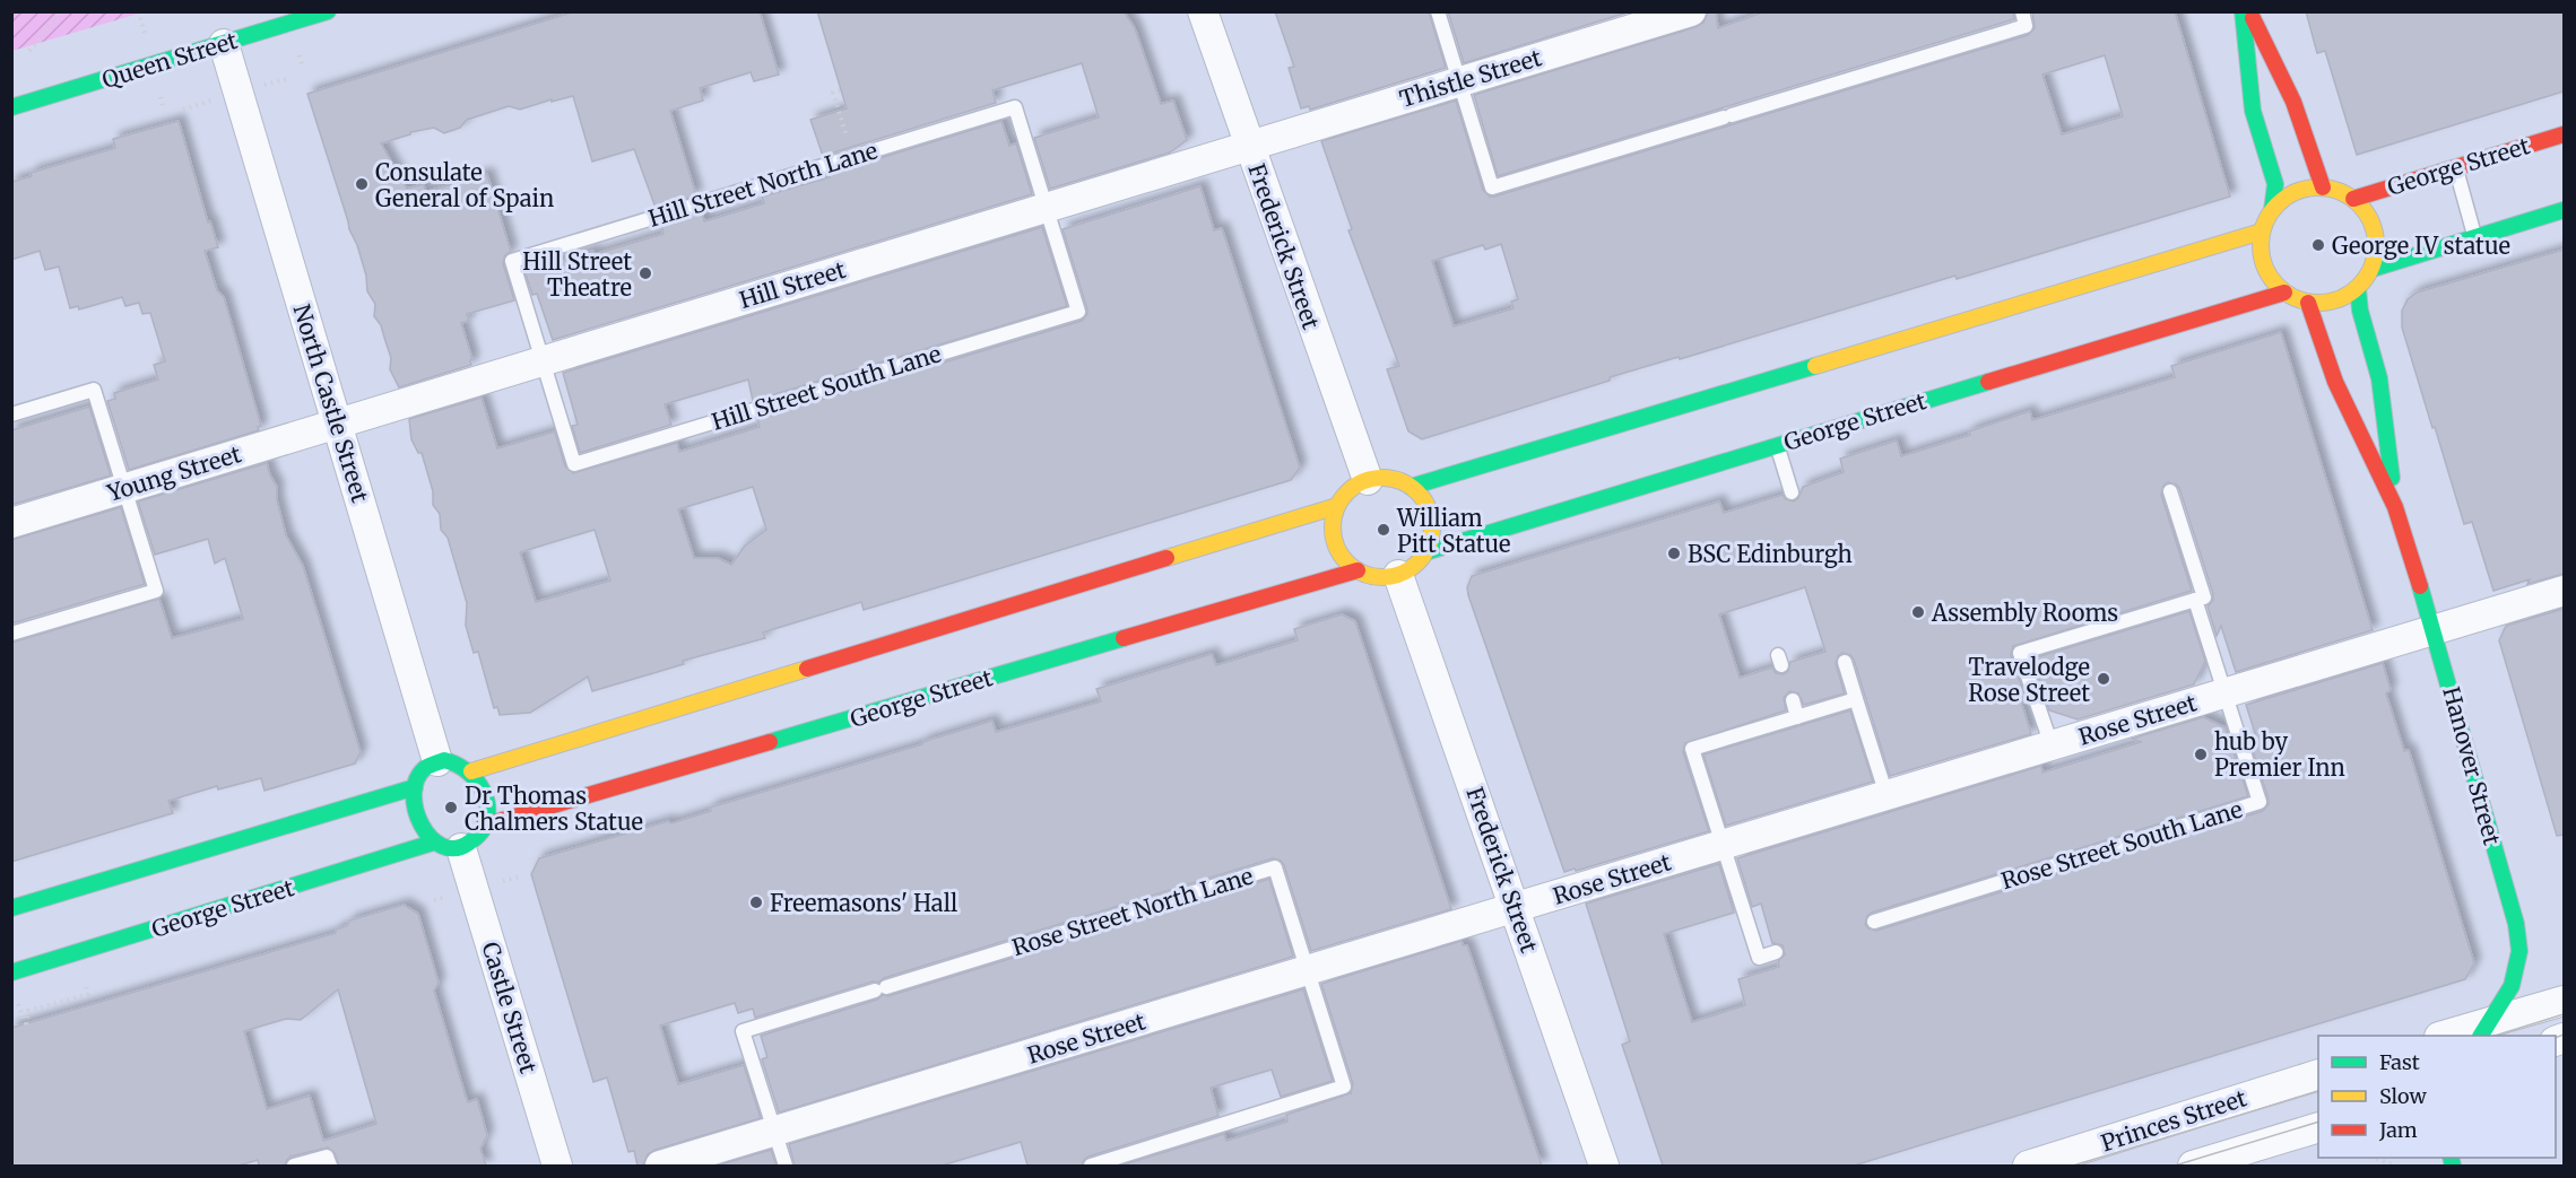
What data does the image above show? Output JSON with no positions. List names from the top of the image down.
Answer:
{
  "streets": {
    "street": [
      "Queen Street",
      "Thistle Street",
      "George Street",
      "Frederick Street",
      "Hill Street",
      "North Castle Street",
      "Young Street",
      "Rose Street",
      "Hanover Street",
      "Castle Street",
      "Princes Street"
    ],
    "lane": [
      "Hill Street North Lane",
      "Hill Street South Lane",
      "Rose Street South Lane",
      "Rose Street North Lane"
    ]
  },
  "crossings": [
    ["Queen Street", "North Castle Street"],
    ["Thistle Street", "Frederick Street"],
    ["Thistle Street", "Hill Street"],
    ["George Street", "Frederick Street"],
    ["George Street", "North Castle Street"],
    ["George Street", "Hanover Street"],
    ["George Street", "Castle Street"],
    ["Hill Street North Lane", "Hill Street"],
    ["Hill Street North Lane", "Hill Street South Lane"],
    ["Frederick Street", "Hill Street"],
    ["Frederick Street", "Rose Street"],
    ["Hill Street", "Hill Street South Lane"],
    ["Hill Street", "North Castle Street"],
    ["Hill Street", "Young Street"],
    ["North Castle Street", "Young Street"],
    ["North Castle Street", "Castle Street"],
    ["Rose Street", "Hanover Street"],
    ["Rose Street", "Rose Street South Lane"],
    ["Rose Street", "Rose Street North Lane"]
  ],
  "places": [
    "Consulate General of Spain",
    "George IV statue",
    "Hill Street Theatre",
    "William Pitt Statue",
    "BSC Edinburgh",
    "Assembly Rooms",
    "Travelodge Rose Street",
    "hub by Premier Inn",
    "Dr Thomas Chalmers Statue",
    "Freemasons' Hall"
  ],
  "legend": ["Fast", "Slow", "Jam"]
}
